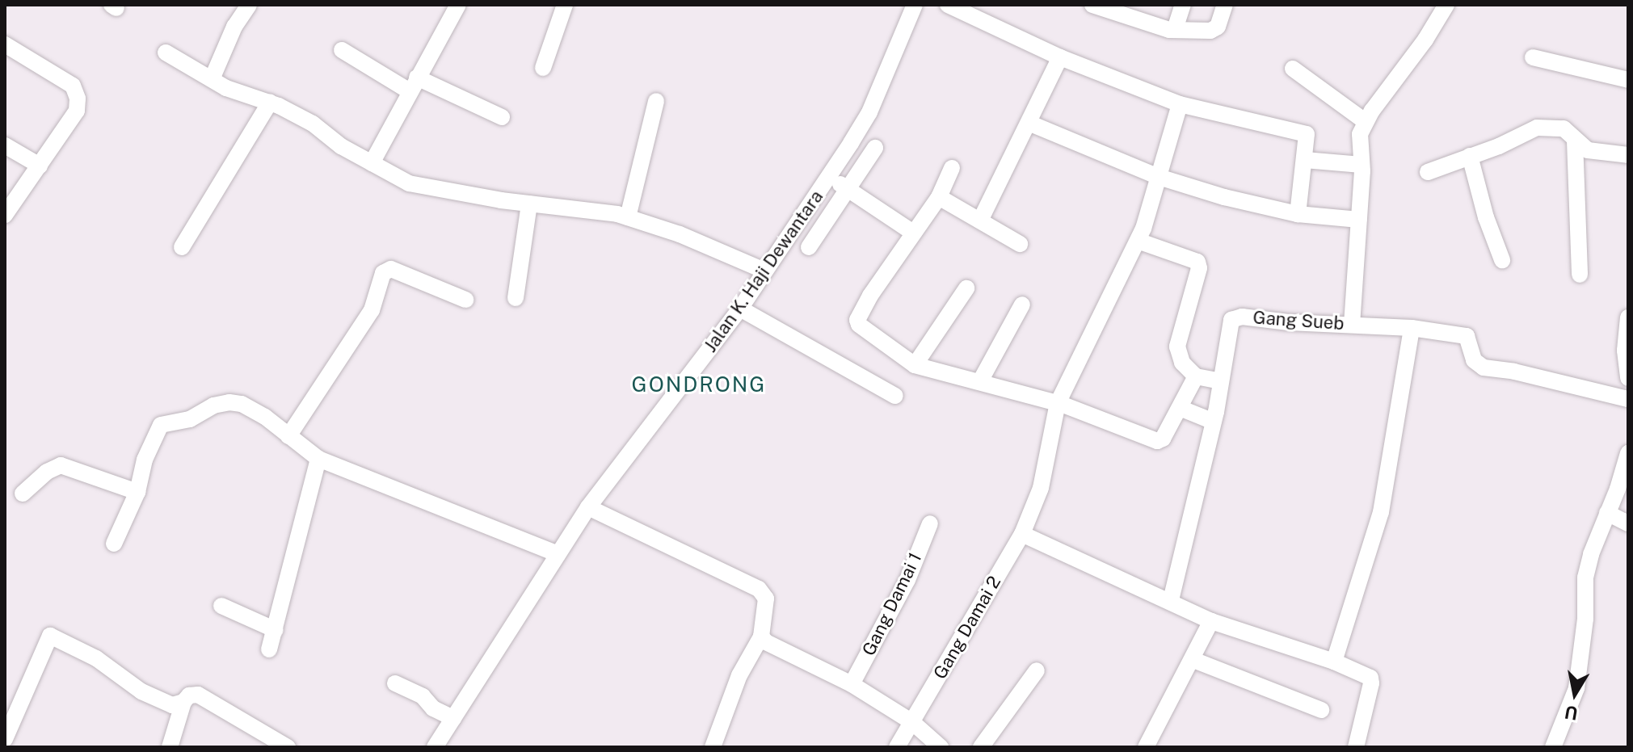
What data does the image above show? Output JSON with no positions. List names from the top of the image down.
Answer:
{
  "streets": {
    "street": [
      "Jalan K. Haji Dewantara",
      "Gang Sueb",
      "Gang Damai 1",
      "Gang Damai 2"
    ]
  },
  "districts": ["GONDRONG"],
  "north": "bottom"
}
